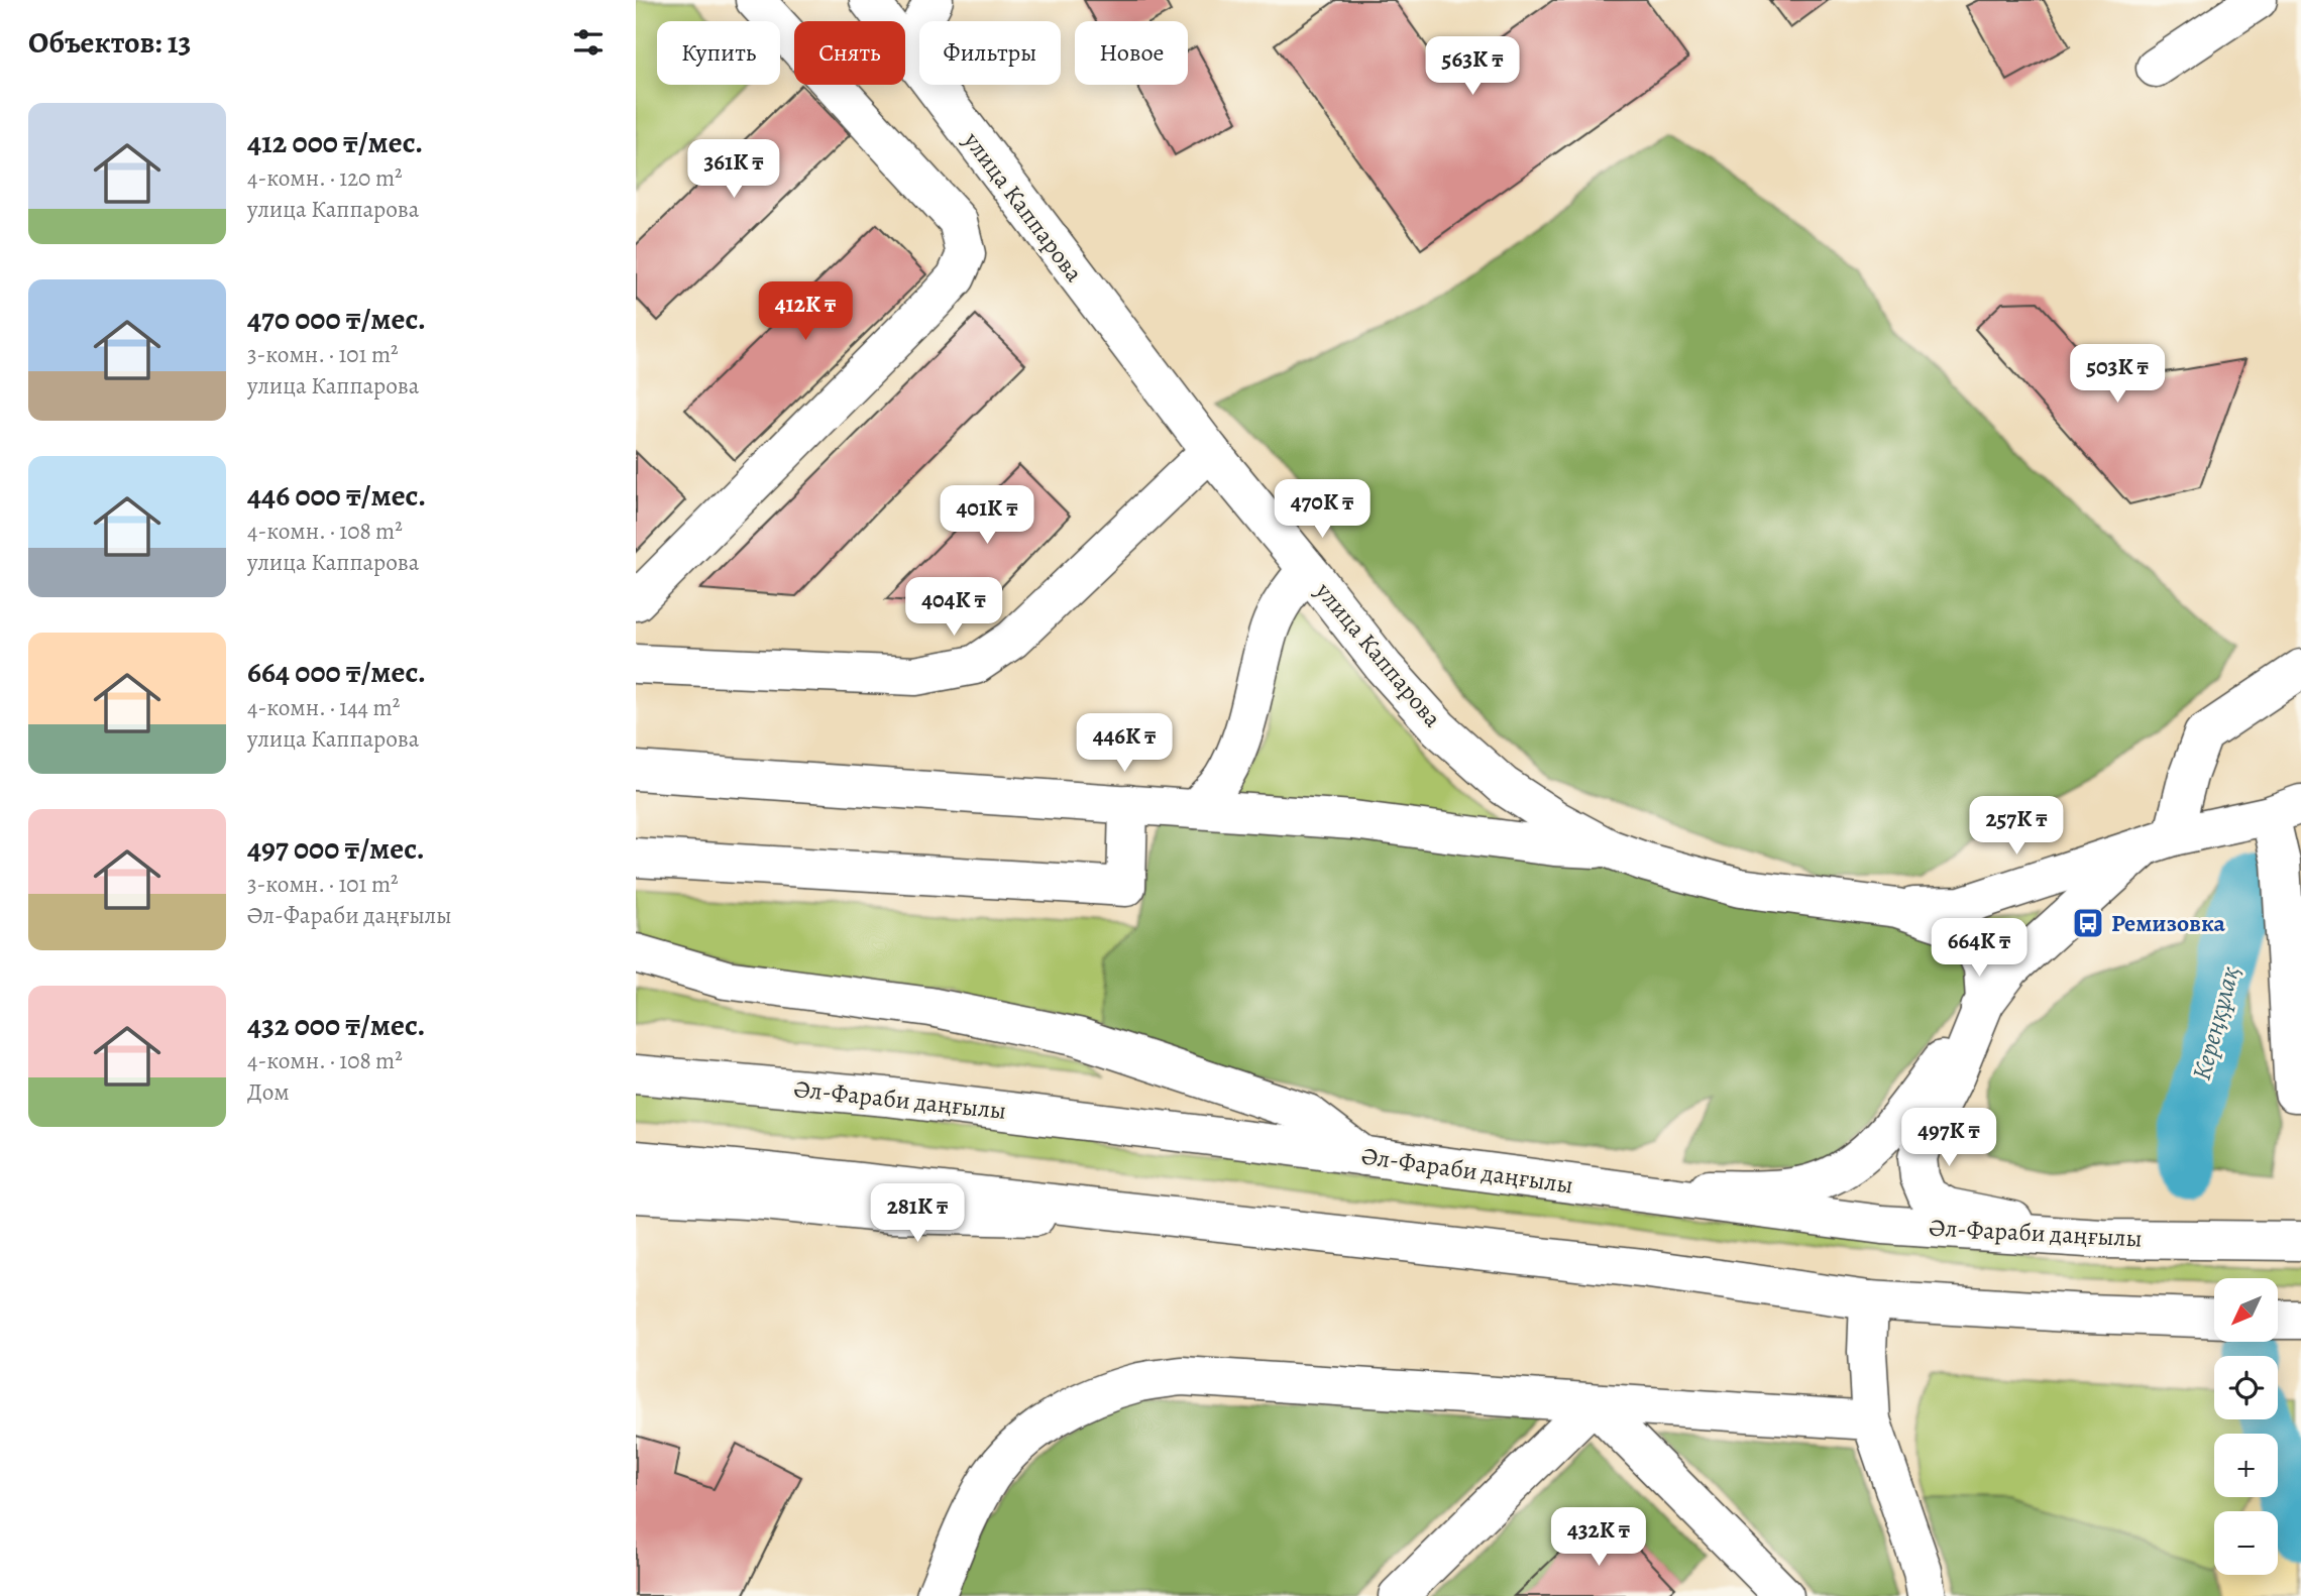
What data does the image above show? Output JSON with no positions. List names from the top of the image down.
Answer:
{
  "streets": {
    "street": ["улица Каппарова", "Әл-Фараби даңғылы"]
  },
  "water": ["Кереңқұлақ"],
  "places": {
    "bus stop": ["Ремизовка"]
  },
  "north": "bottom left",
  "page": {
    "heading": "Объектов: 13",
    "chip": [
      "Купить",
      "Снять",
      "Фильтры",
      "Новое"
    ],
    "price": [
      "563K ₸",
      "361K ₸",
      "412K ₸",
      "503K ₸",
      "470K ₸",
      "401K ₸",
      "404K ₸",
      "446K ₸",
      "257K ₸",
      "664K ₸",
      "497K ₸",
      "281K ₸",
      "432K ₸"
    ],
    "list": [
      {
        "name": "412 000 ₸/мес.",
        "note": "4-комн. · 120 m² · улица Каппарова"
      },
      {
        "name": "470 000 ₸/мес.",
        "note": "3-комн. · 101 m² · улица Каппарова"
      },
      {
        "name": "446 000 ₸/мес.",
        "note": "4-комн. · 108 m² · улица Каппарова"
      },
      {
        "name": "664 000 ₸/мес.",
        "note": "4-комн. · 144 m² · улица Каппарова"
      },
      {
        "name": "497 000 ₸/мес.",
        "note": "3-комн. · 101 m² · Әл-Фараби даңғылы"
      },
      {
        "name": "432 000 ₸/мес.",
        "note": "4-комн. · 108 m² · Дом"
      }
    ],
    "map_buttons": ["+", "−"]
  }
}
